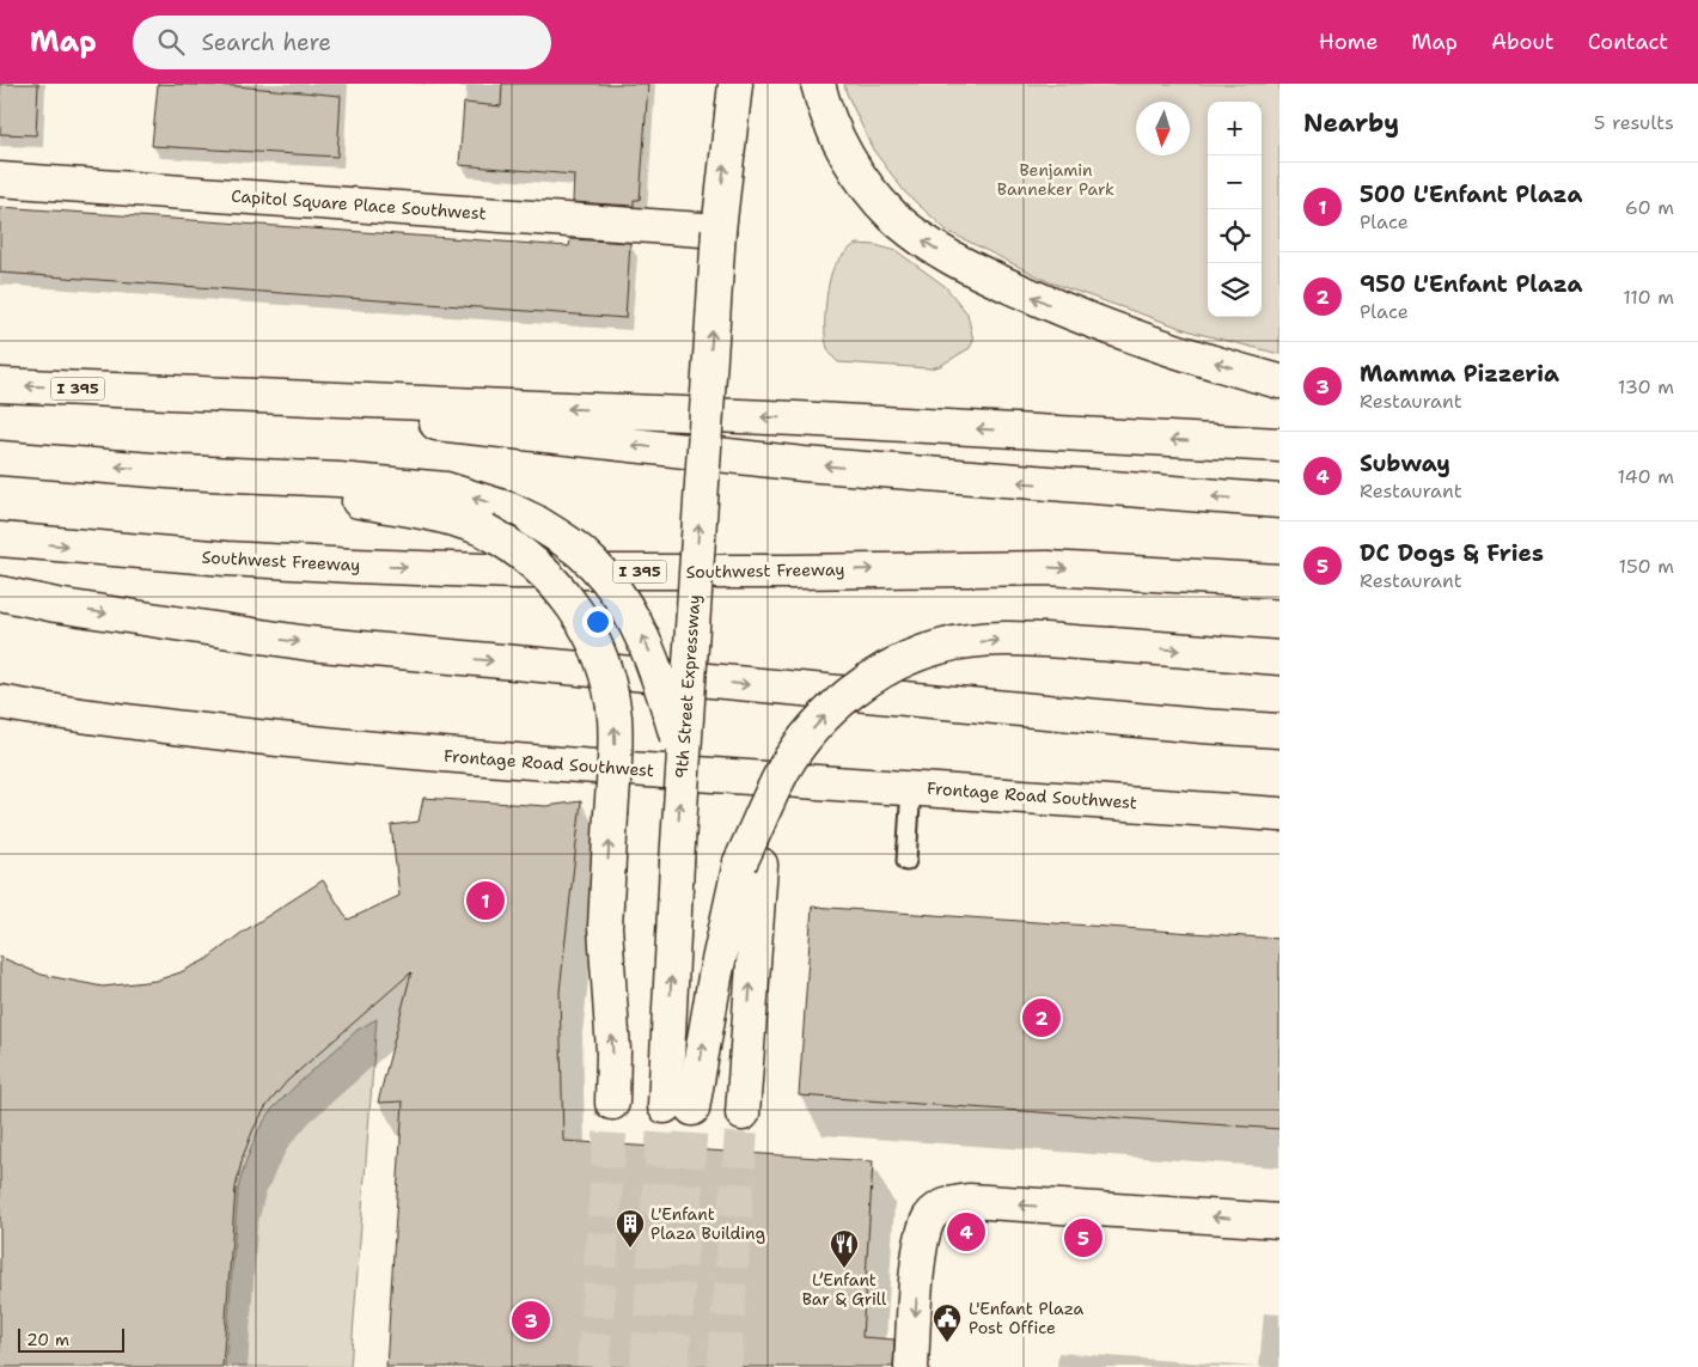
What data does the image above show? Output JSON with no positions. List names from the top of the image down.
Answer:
{
  "streets": {
    "main road": [
      "Capitol Square Place Southwest",
      "I 395",
      "Southwest Freeway",
      "9th Street Expressway",
      "Frontage Road Southwest"
    ]
  },
  "crossings": [
    ["Capitol Square Place Southwest", "9th Street Expressway"]
  ],
  "one_way": ["9th Street Expressway"],
  "parks": ["Benjamin Banneker Park"],
  "places": {
    "building": ["L'Enfant Plaza Building"],
    "restaurant": ["L’Enfant Bar & Grill"],
    "public building": ["L'Enfant Plaza Post Office"]
  },
  "scale_bar": "20 m",
  "north": "bottom",
  "page": {
    "header": "Map",
    "search": "Search here",
    "nav": [
      "Home",
      "Map",
      "About",
      "Contact"
    ],
    "heading": ["Nearby", "5 results"],
    "map_buttons": ["+", "−"],
    "list": [
      {
        "mark": "1",
        "name": "500 L'Enfant Plaza",
        "note": "Place",
        "value": "60 m"
      },
      {
        "mark": "2",
        "name": "950 L'Enfant Plaza",
        "note": "Place",
        "value": "110 m"
      },
      {
        "mark": "3",
        "name": "Mamma Pizzeria",
        "note": "Restaurant",
        "value": "130 m"
      },
      {
        "mark": "4",
        "name": "Subway",
        "note": "Restaurant",
        "value": "140 m"
      },
      {
        "mark": "5",
        "name": "DC Dogs & Fries",
        "note": "Restaurant",
        "value": "150 m"
      }
    ],
    "pins": [
      "1",
      "2",
      "4",
      "5",
      "3"
    ],
    "scale": "20 m"
  }
}
